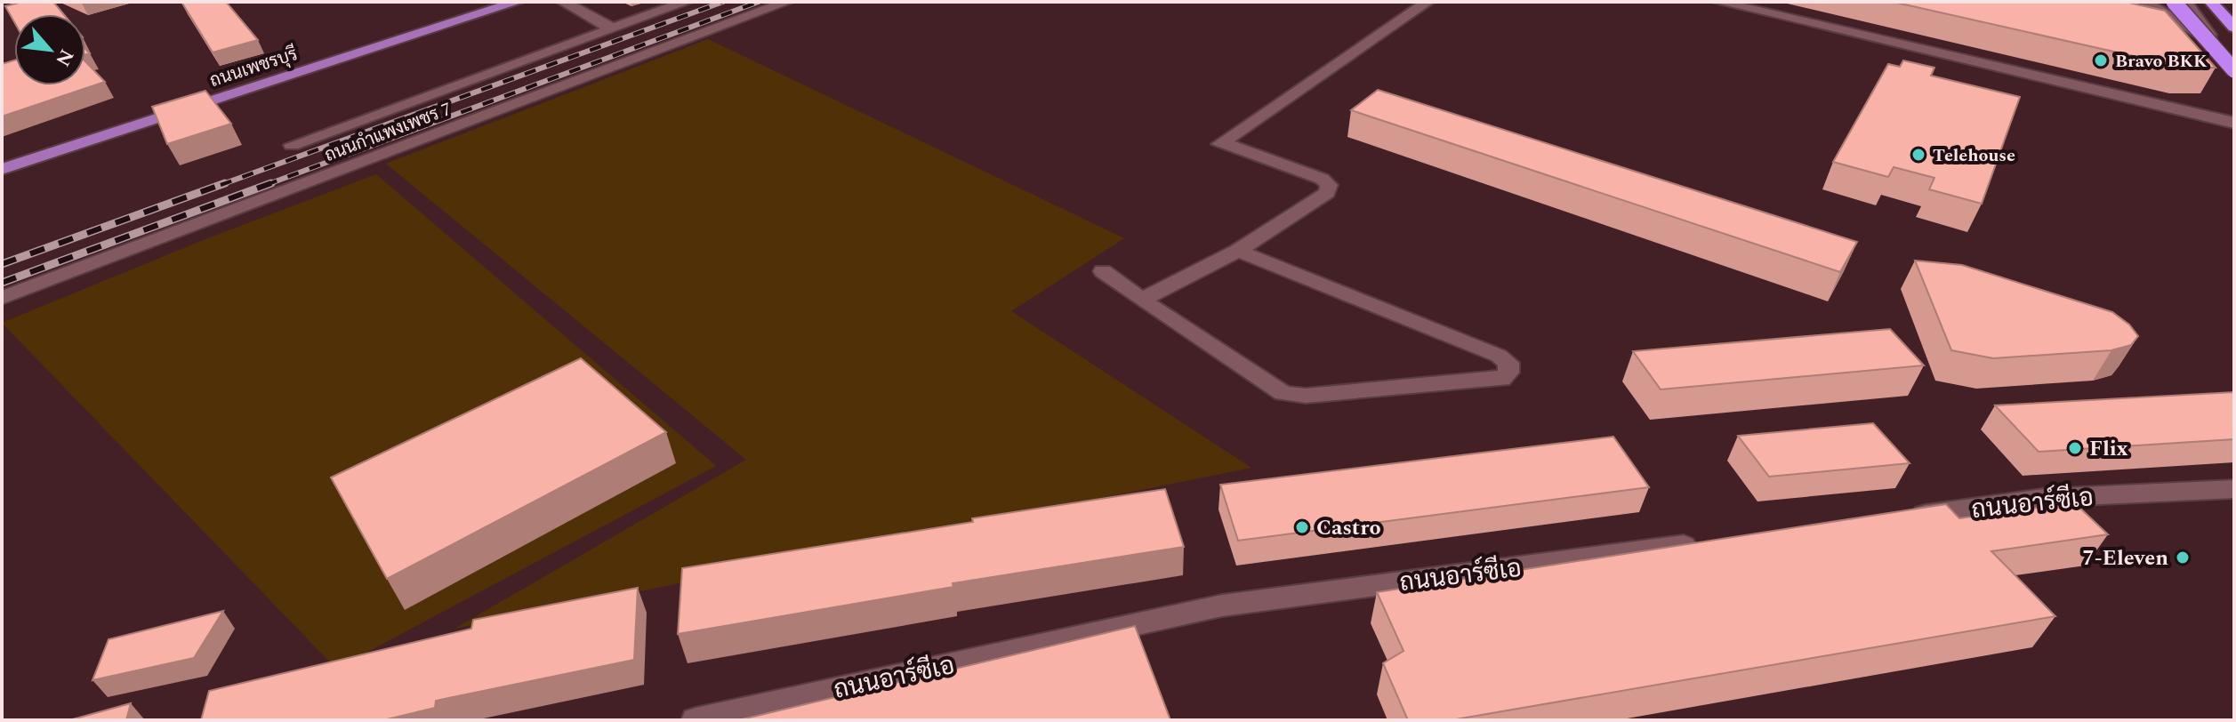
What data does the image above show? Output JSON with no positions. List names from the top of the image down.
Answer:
{
  "streets": {
    "main road": ["ถนนเพชรบุรี"],
    "street": ["ถนนกำแพงเพชร 7", "ถนนอาร์ซีเอ"]
  },
  "places": [
    "Bravo BKK",
    "Telehouse",
    "Flix",
    "Castro",
    "7-Eleven"
  ],
  "north": "bottom right"
}
